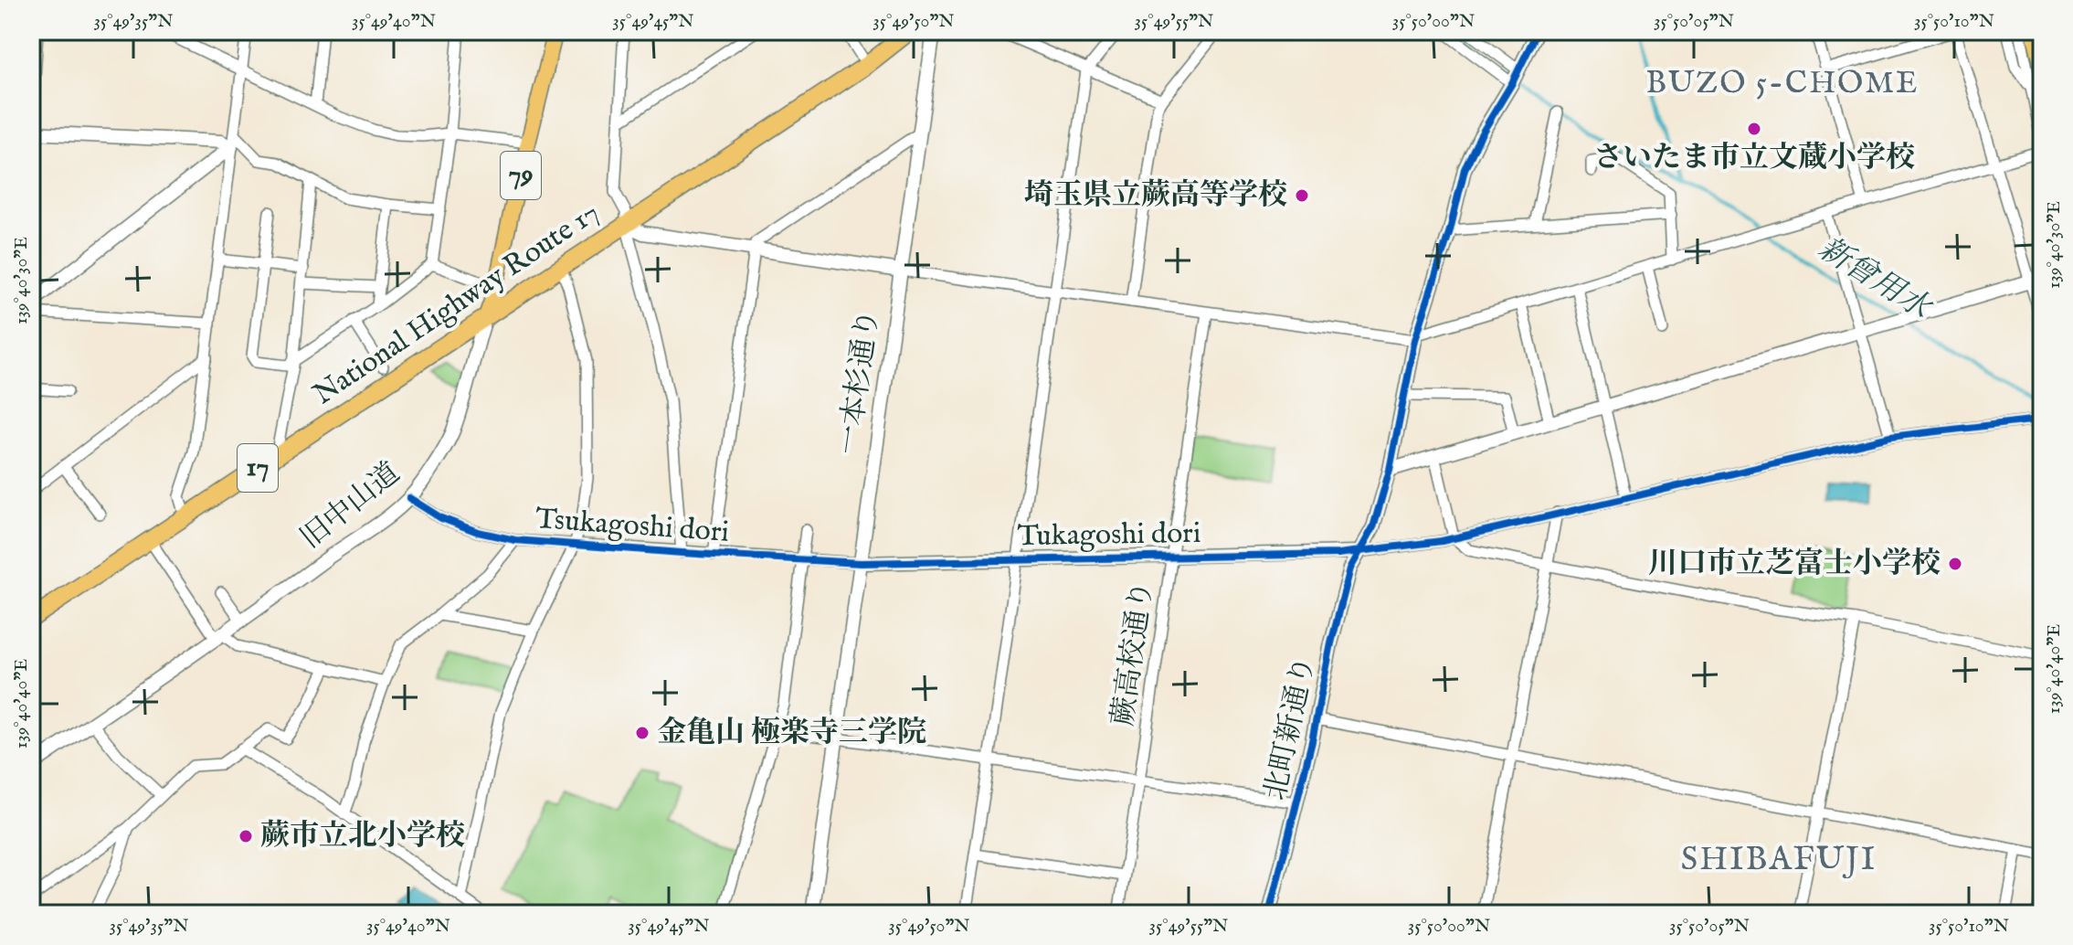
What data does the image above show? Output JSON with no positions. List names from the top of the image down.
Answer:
{
  "streets": {
    "highway": ["National Highway Route 17", "17"],
    "main road": ["79", "旧中山道"],
    "street": [
      "一本杉通り",
      "Tsukagoshi dori",
      "Tukagoshi dori",
      "蕨高校通り",
      "北町新通り"
    ]
  },
  "crossings": [
    ["National Highway Route 17", "旧中山道"],
    ["一本杉通り", "Tsukagoshi dori"],
    ["一本杉通り", "Tukagoshi dori"],
    ["旧中山道", "Tsukagoshi dori"],
    ["Tsukagoshi dori", "Tukagoshi dori"],
    ["Tukagoshi dori", "蕨高校通り"],
    ["Tukagoshi dori", "北町新通り"]
  ],
  "districts": ["BUZO 5-CHOME", "SHIBAFUJI"],
  "water": ["新曾用水"],
  "places": [
    "さいたま市立文蔵小学校",
    "埼玉県立蕨高等学校",
    "川口市立芝富士小学校",
    "金亀山 極楽寺三学院",
    "蕨市立北小学校"
  ],
  "coordinates": [
    "35°49'35\"N",
    "35°49'40\"N",
    "35°49'45\"N",
    "35°49'50\"N",
    "35°49'55\"N",
    "35°50'00\"N",
    "35°50'05\"N",
    "35°50'10\"N",
    "139°40'30\"E",
    "139°40'40\"E"
  ]
}
